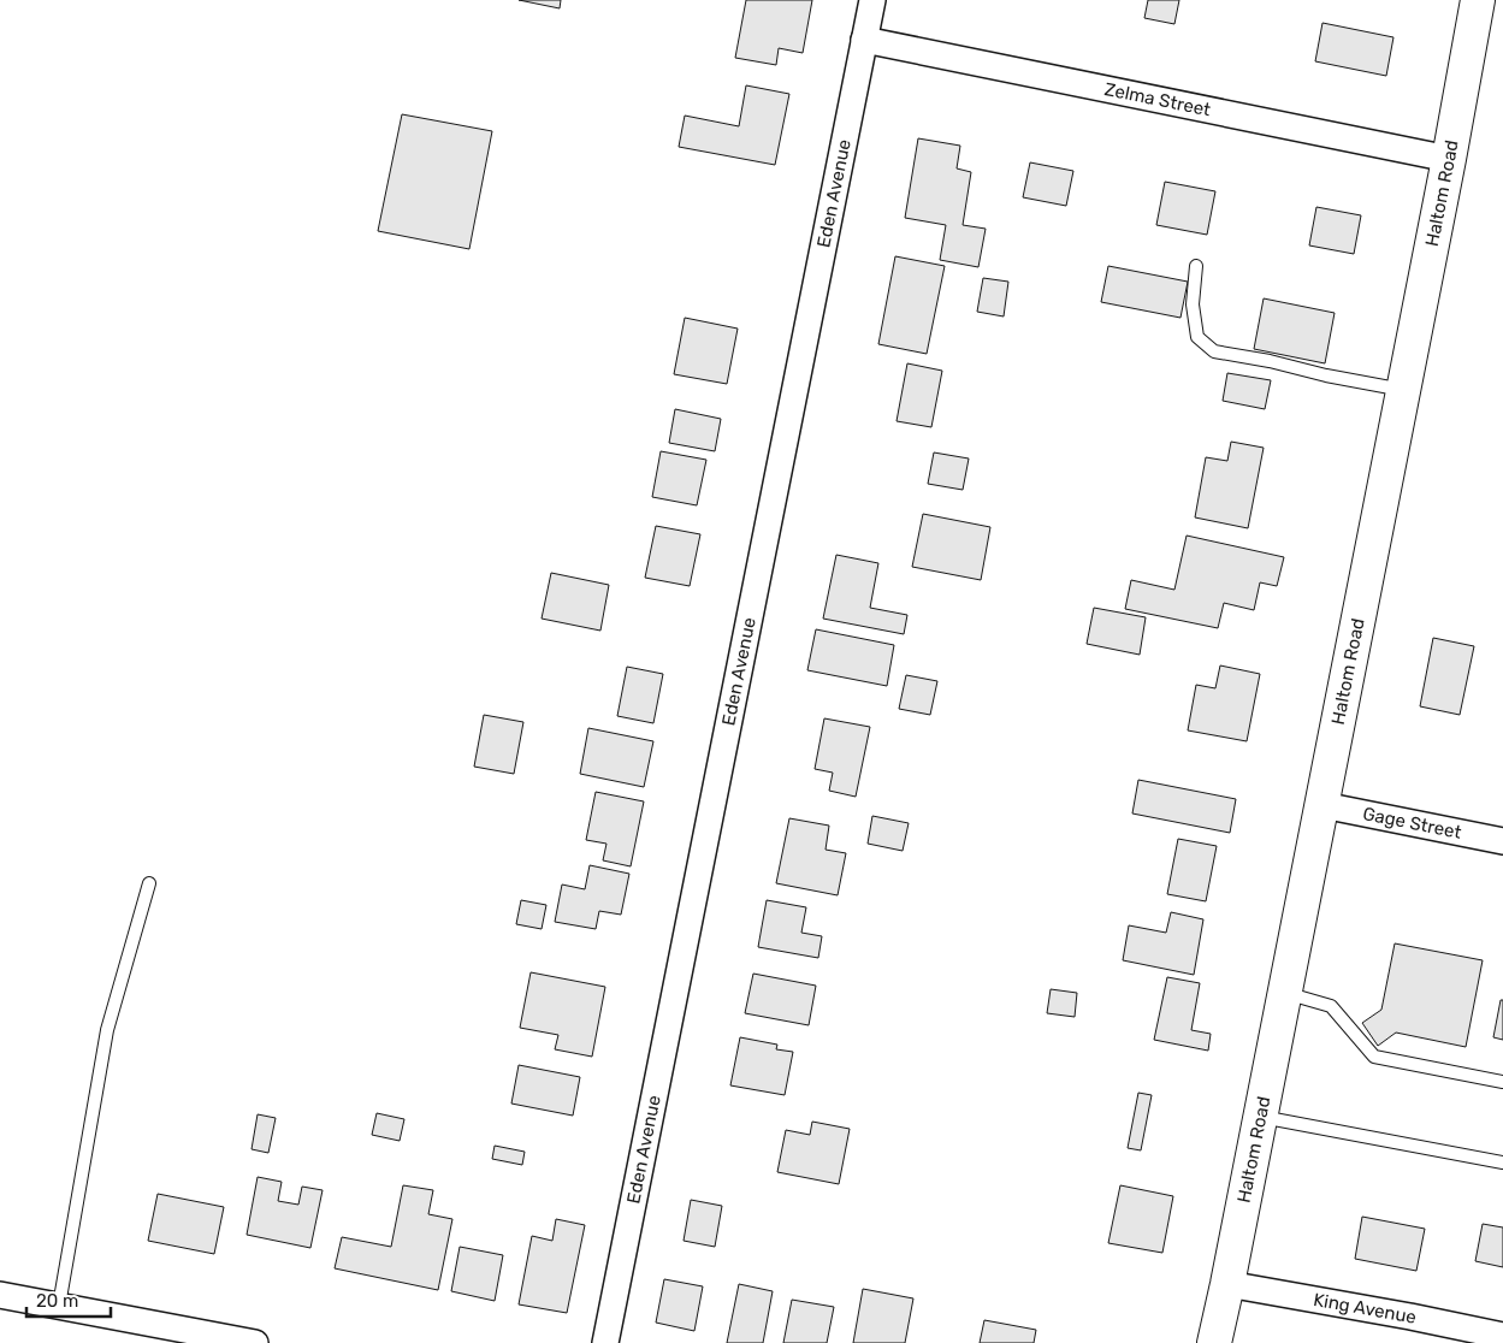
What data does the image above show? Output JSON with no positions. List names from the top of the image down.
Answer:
{
  "streets": {
    "main road": ["Haltom Road"],
    "street": [
      "Zelma Street",
      "Eden Avenue",
      "Gage Street",
      "King Avenue"
    ]
  },
  "crossings": [
    ["Zelma Street", "Eden Avenue"],
    ["Zelma Street", "Haltom Road"],
    ["Haltom Road", "Gage Street"],
    ["Haltom Road", "King Avenue"]
  ],
  "scale_bar": "20 m"
}
